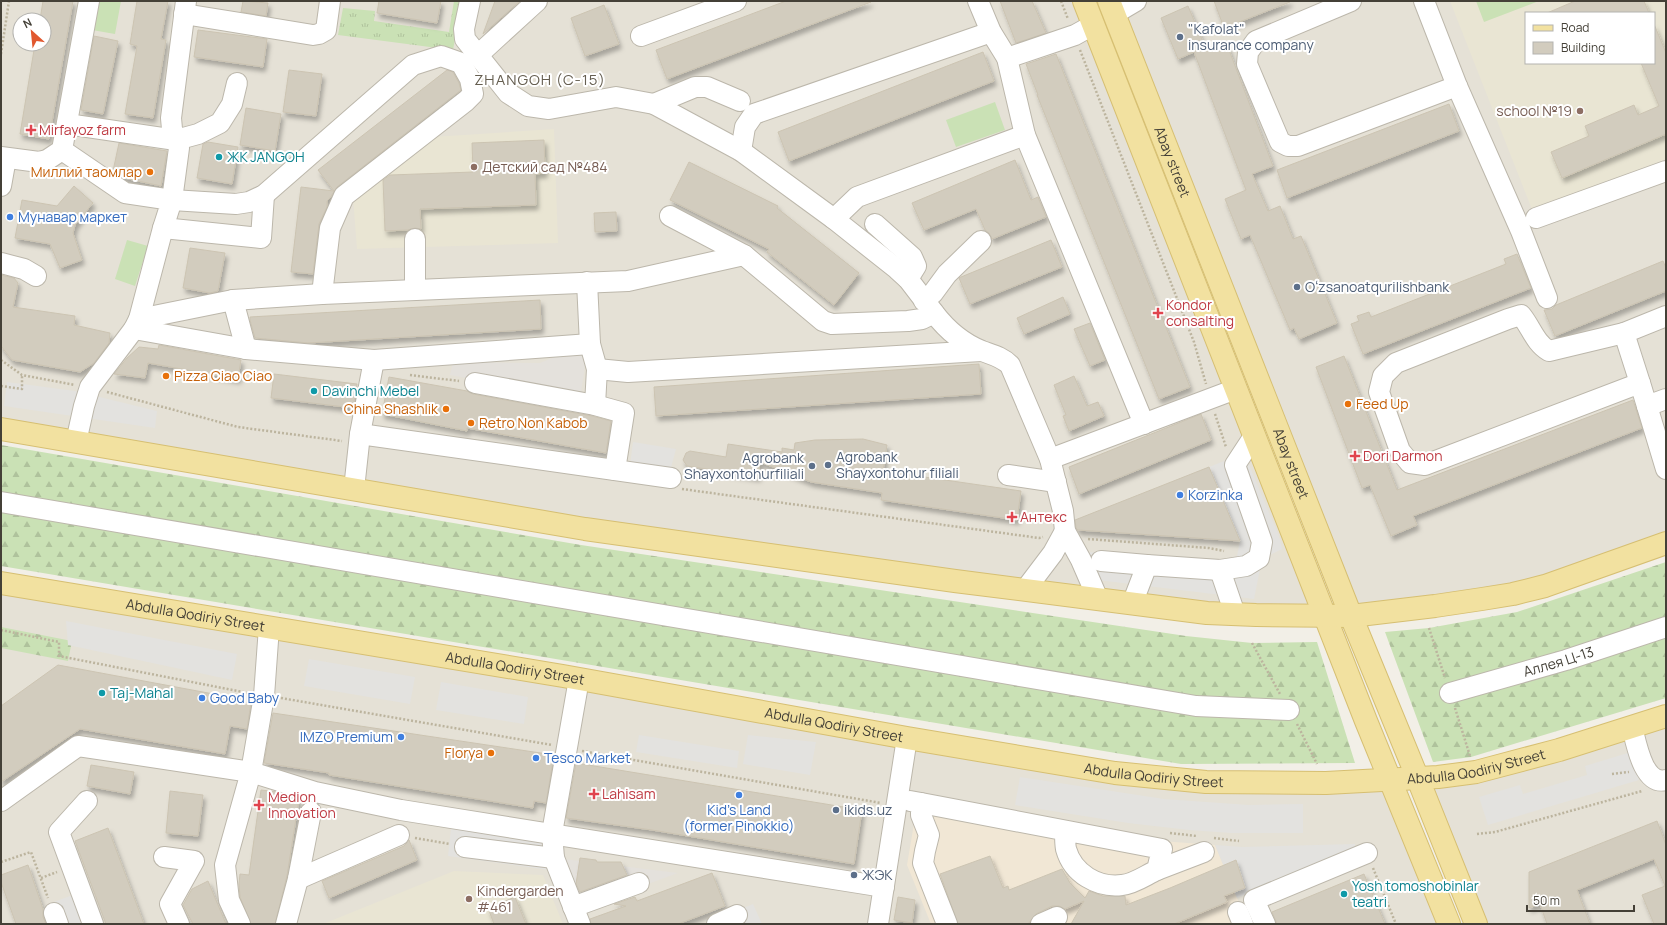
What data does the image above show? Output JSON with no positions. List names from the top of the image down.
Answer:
{
  "streets": {
    "main road": ["Abay street", "Abdulla Qodiriy Street"],
    "street": ["Аллея Ц-13"]
  },
  "crossings": [
    ["Abay street", "Abdulla Qodiriy Street"]
  ],
  "districts": ["ZHANGOH (C-15)"],
  "places": {
    "other": [
      "\"Kafolat\" insurance company",
      "school №19",
      "ЖК JANGOH",
      "Детский сад №484",
      "Миллий таомлар",
      "Мунавар маркет",
      "Oʻzsanoatqurilishbank",
      "Pizza Ciao Ciao",
      "Davinchi Mebel",
      "Feed Up",
      "China Shashlik",
      "Retro Non Kabob",
      "Agrobank Shayxontohur filiali",
      "Agrobank Shayxontohurfiliali",
      "Korzinka",
      "Taj-Mahal",
      "Good Baby",
      "IMZO Premium",
      "Florya",
      "Tesco Market",
      "Kid's Land (former Pinokkio)",
      "ikids.uz",
      "ЖЭК",
      "Yosh tomoshobinlar teatri",
      "Kindergarden #461"
    ],
    "health": [
      "Mirfayoz farm",
      "Kondor consalting",
      "Dori Darmon",
      "Антекс",
      "Lahisam",
      "Medion Innovation"
    ]
  },
  "legend": ["Road", "Building"],
  "scale_bar": "50 m",
  "north": "top left"
}
